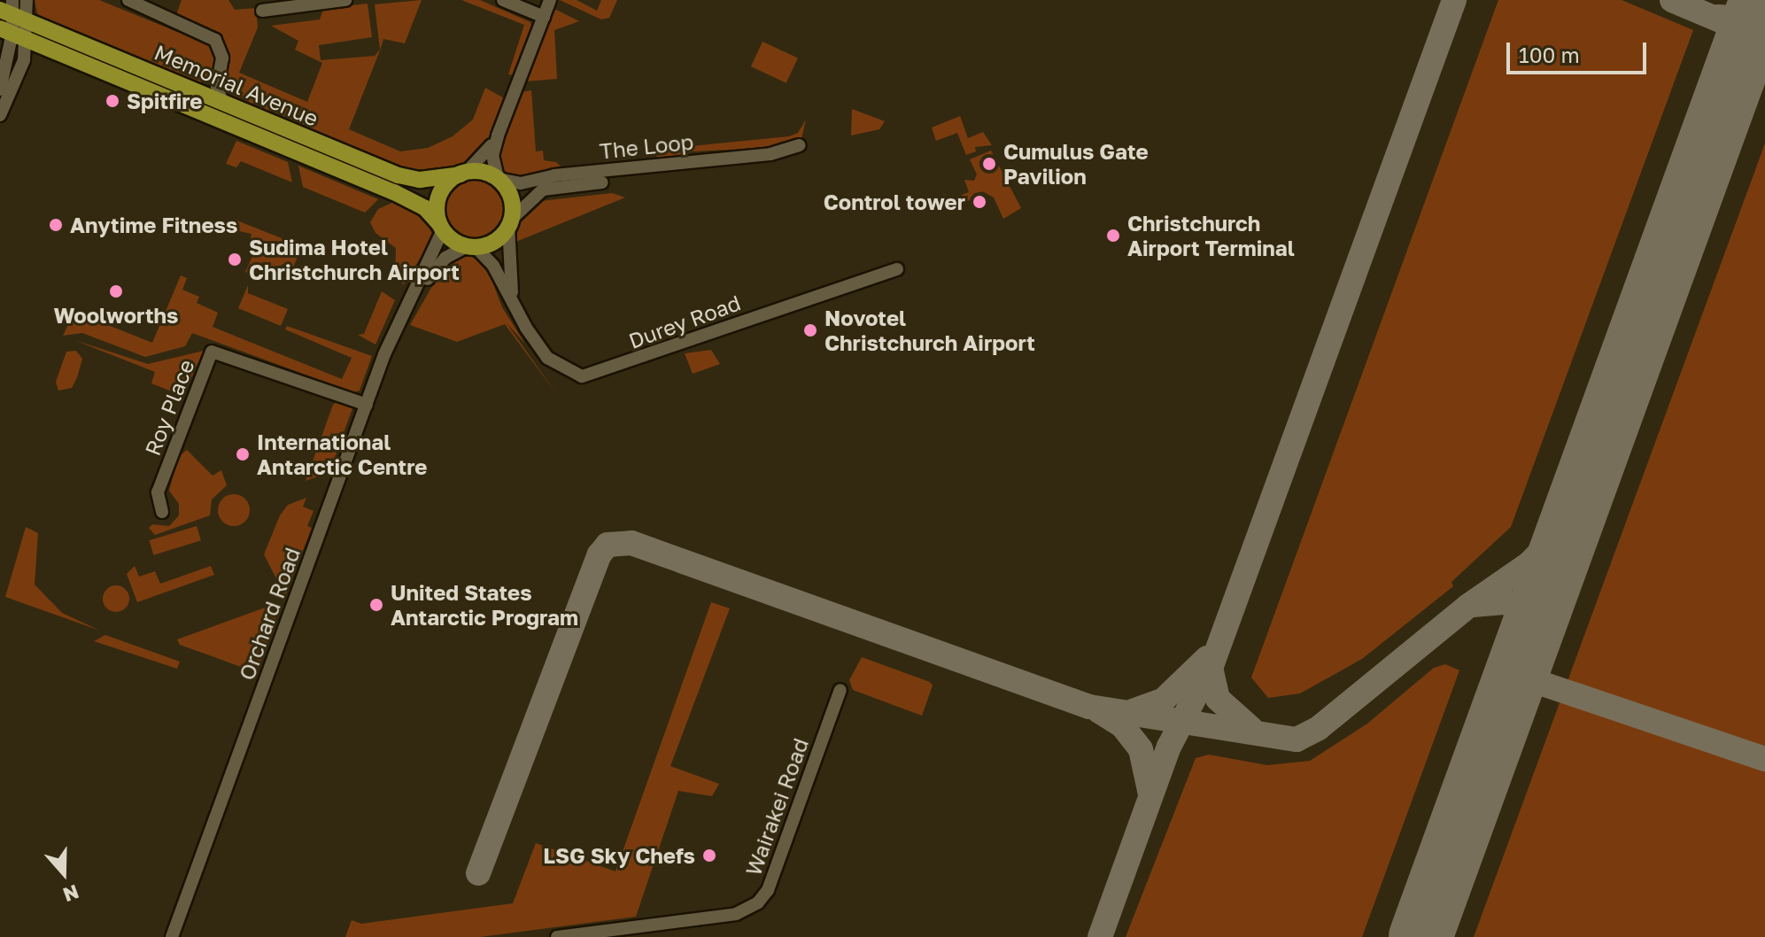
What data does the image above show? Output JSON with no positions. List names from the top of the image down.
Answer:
{
  "streets": {
    "main road": ["Memorial Avenue"],
    "street": [
      "The Loop",
      "Durey Road",
      "Roy Place",
      "Orchard Road",
      "Wairakei Road"
    ]
  },
  "crossings": [
    ["Memorial Avenue", "The Loop"],
    ["Memorial Avenue", "Durey Road"],
    ["Memorial Avenue", "Orchard Road"],
    ["The Loop", "Durey Road"],
    ["The Loop", "Orchard Road"],
    ["Durey Road", "Orchard Road"],
    ["Roy Place", "Orchard Road"]
  ],
  "places": [
    "Spitfire",
    "Cumulus Gate Pavilion",
    "Control tower",
    "Anytime Fitness",
    "Christchurch Airport Terminal",
    "Sudima Hotel Christchurch Airport",
    "Woolworths",
    "Novotel Christchurch Airport",
    "International Antarctic Centre",
    "United States Antarctic Program",
    "LSG Sky Chefs"
  ],
  "scale_bar": "100 m",
  "north": "bottom"
}
